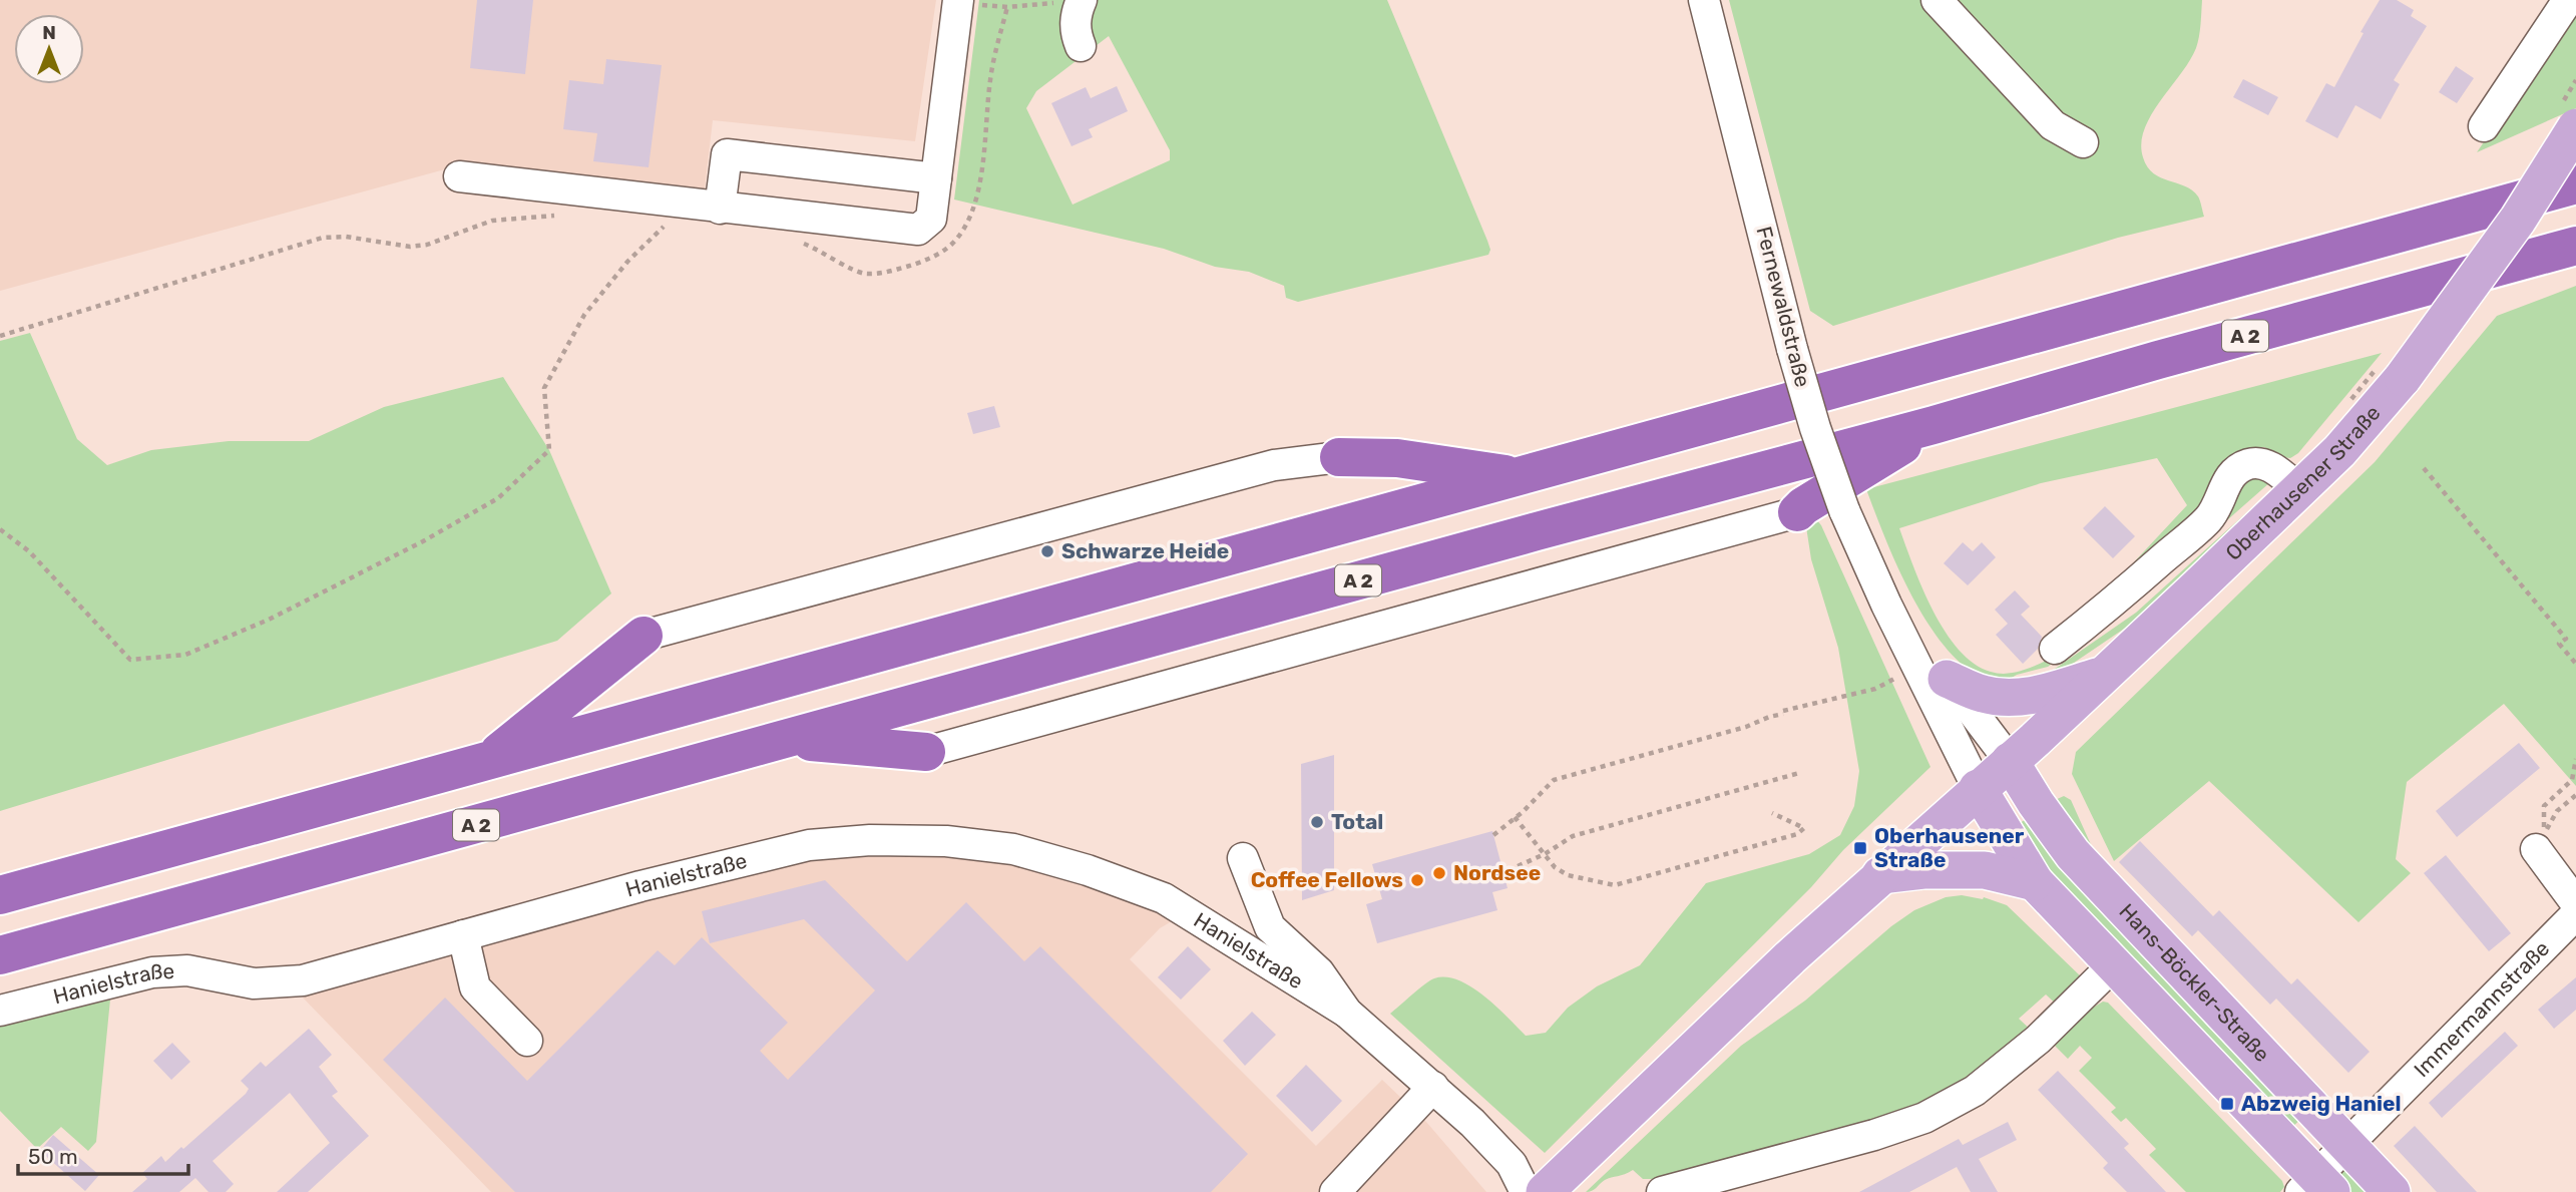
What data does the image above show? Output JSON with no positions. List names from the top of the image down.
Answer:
{
  "streets": {
    "highway": ["A 2"],
    "main road": ["Fernewaldstraße", "Oberhausener Straße", "Hans-Böckler-Straße"],
    "street": ["Hanielstraße", "Immermannstraße"]
  },
  "crossings": [
    ["Fernewaldstraße", "Oberhausener Straße"],
    ["Fernewaldstraße", "Hans-Böckler-Straße"],
    ["Oberhausener Straße", "Hans-Böckler-Straße"],
    ["Hans-Böckler-Straße", "Immermannstraße"]
  ],
  "places": {
    "other": [
      "Schwarze Heide",
      "Total",
      "Nordsee",
      "Coffee Fellows"
    ],
    "transit": ["Oberhausener Straße", "Abzweig Haniel"]
  },
  "scale_bar": "50 m",
  "north": "top"
}
